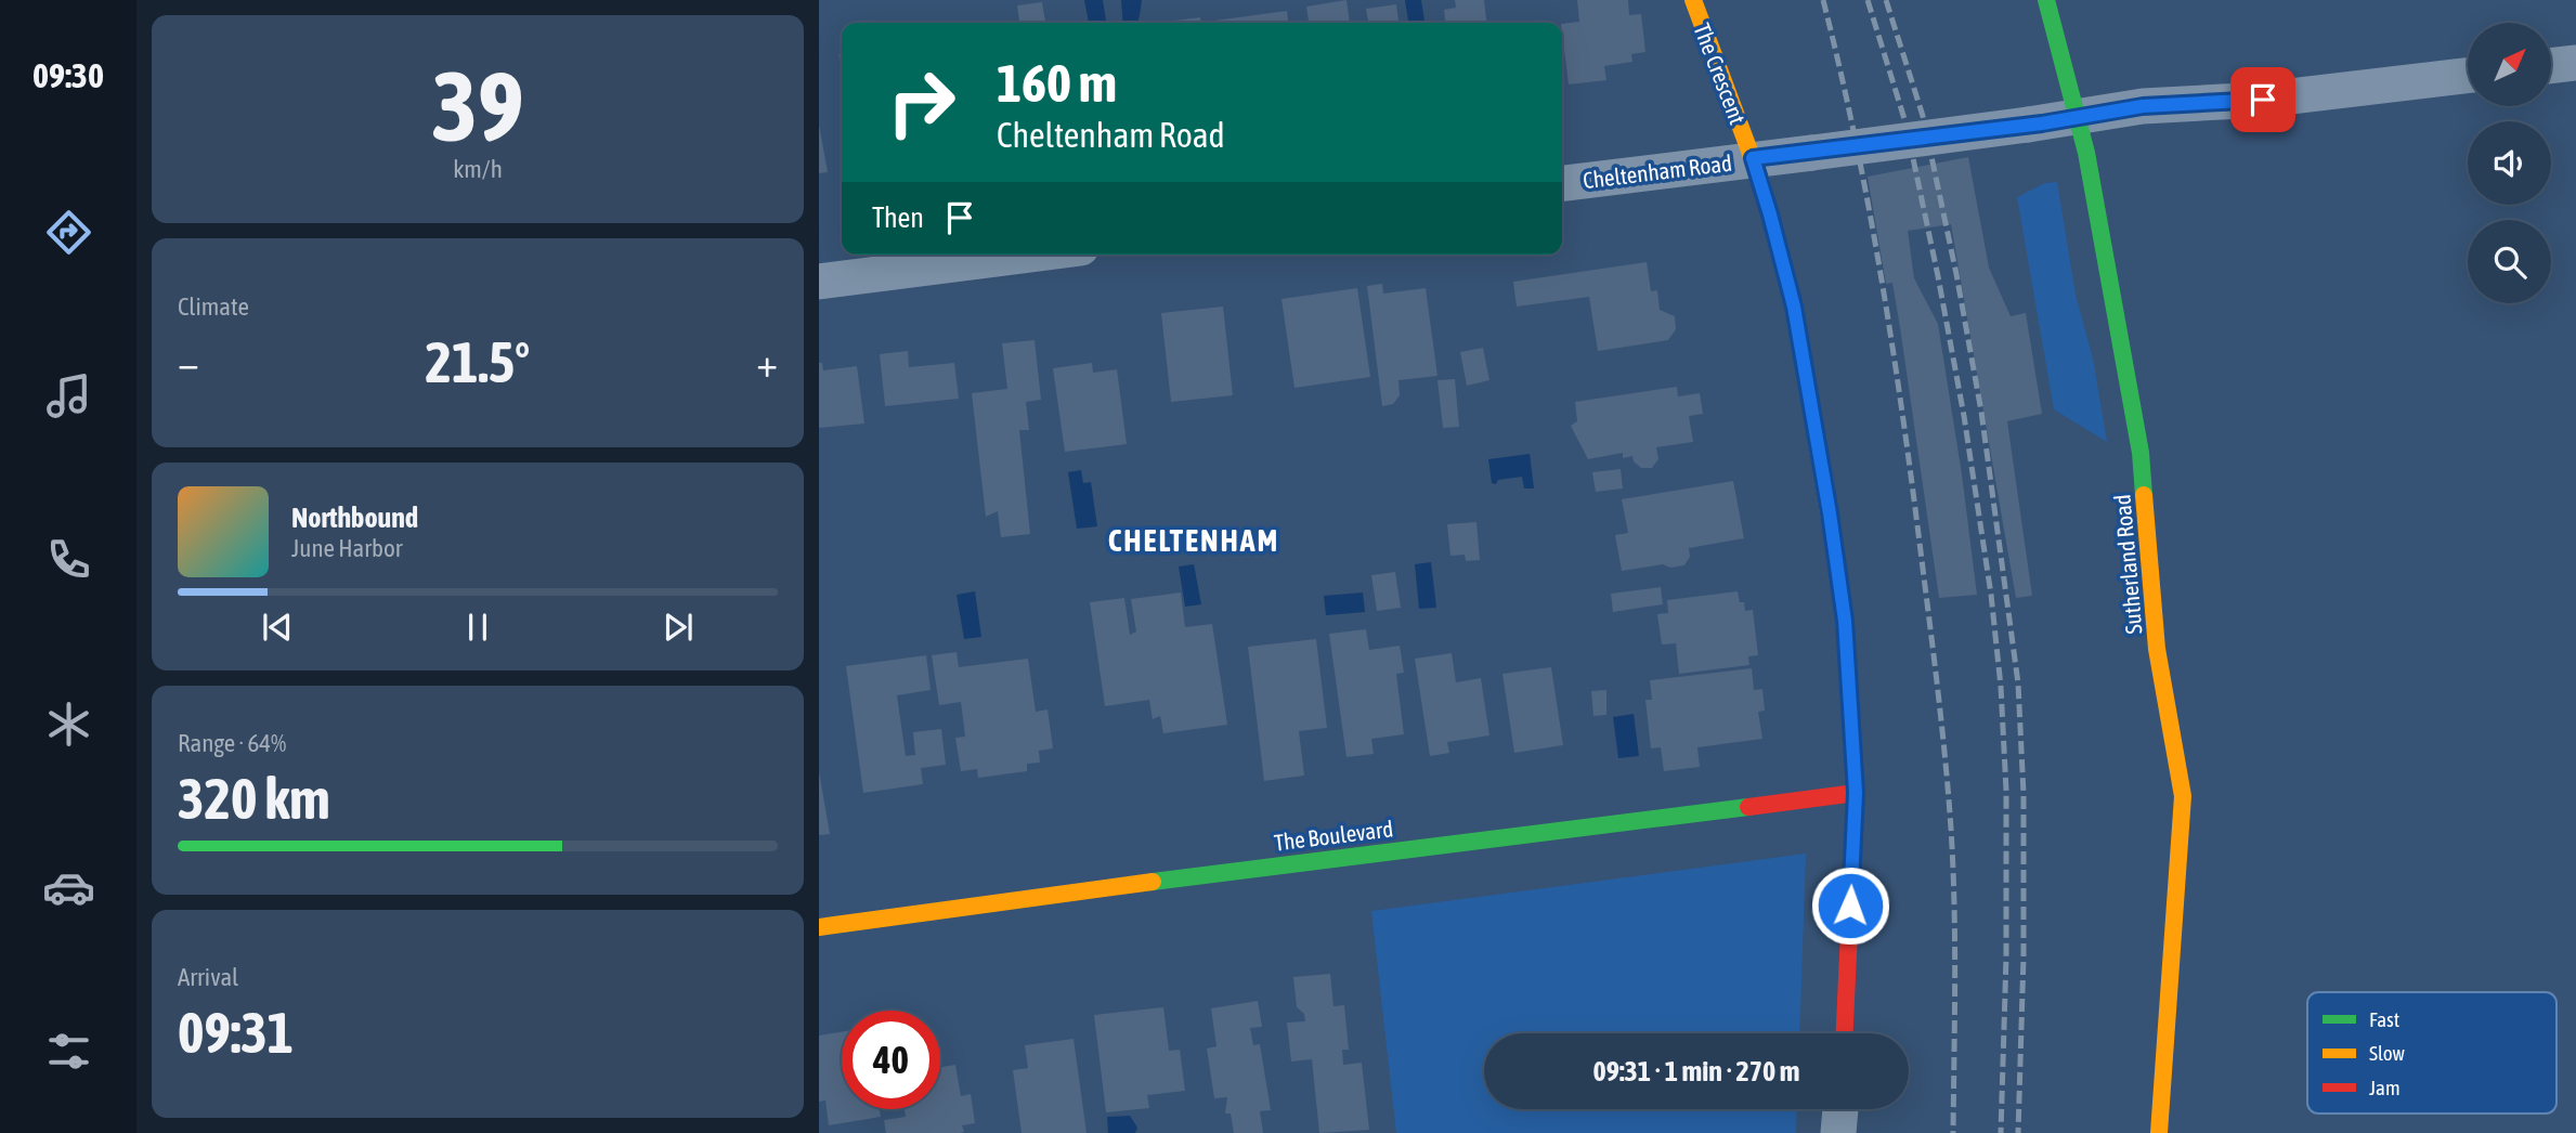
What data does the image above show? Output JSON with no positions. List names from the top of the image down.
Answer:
{
  "streets": {
    "street": [
      "The Crescent",
      "Cheltenham Road",
      "Sutherland Road",
      "The Boulevard"
    ]
  },
  "crossings": [
    ["The Crescent", "Cheltenham Road"],
    ["The Crescent", "The Boulevard"],
    ["Cheltenham Road", "Sutherland Road"]
  ],
  "districts": ["CHELTENHAM"],
  "legend": ["Fast", "Slow", "Jam"],
  "north": "top right",
  "page": {
    "tabs": "09:30",
    "tile": [
      ["39", "km/h"],
      "Climate",
      ["Range · 64%", "320 km"],
      ["Arrival", "09:31"]
    ],
    "turn": ["160 m", "Cheltenham Road"],
    "then": "Then",
    "heat": ["−", "21.5°", "+"],
    "song": ["Northbound", "June Harbor"],
    "limit": "40",
    "trip": "09:31 · 1 min · 270 m"
  }
}
